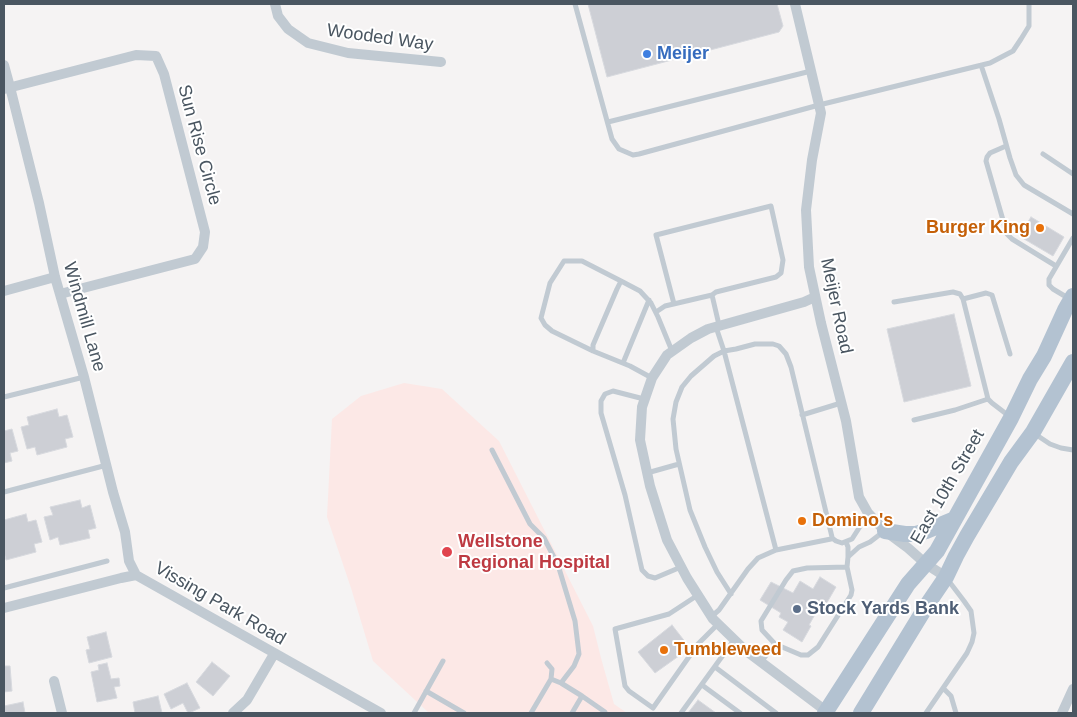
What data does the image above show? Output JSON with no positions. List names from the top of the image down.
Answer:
{
  "streets": {
    "main road": ["East 10th Street"],
    "street": [
      "Wooded Way",
      "Sun Rise Circle",
      "Meijer Road",
      "Windmill Lane",
      "Vissing Park Road"
    ]
  },
  "crossings": [
    ["Sun Rise Circle", "Windmill Lane"],
    ["Meijer Road", "East 10th Street"],
    ["Windmill Lane", "Vissing Park Road"]
  ],
  "places": [
    "Meijer",
    "Burger King",
    "Domino's",
    "Wellstone Regional Hospital",
    "Stock Yards Bank",
    "Tumbleweed"
  ]
}
